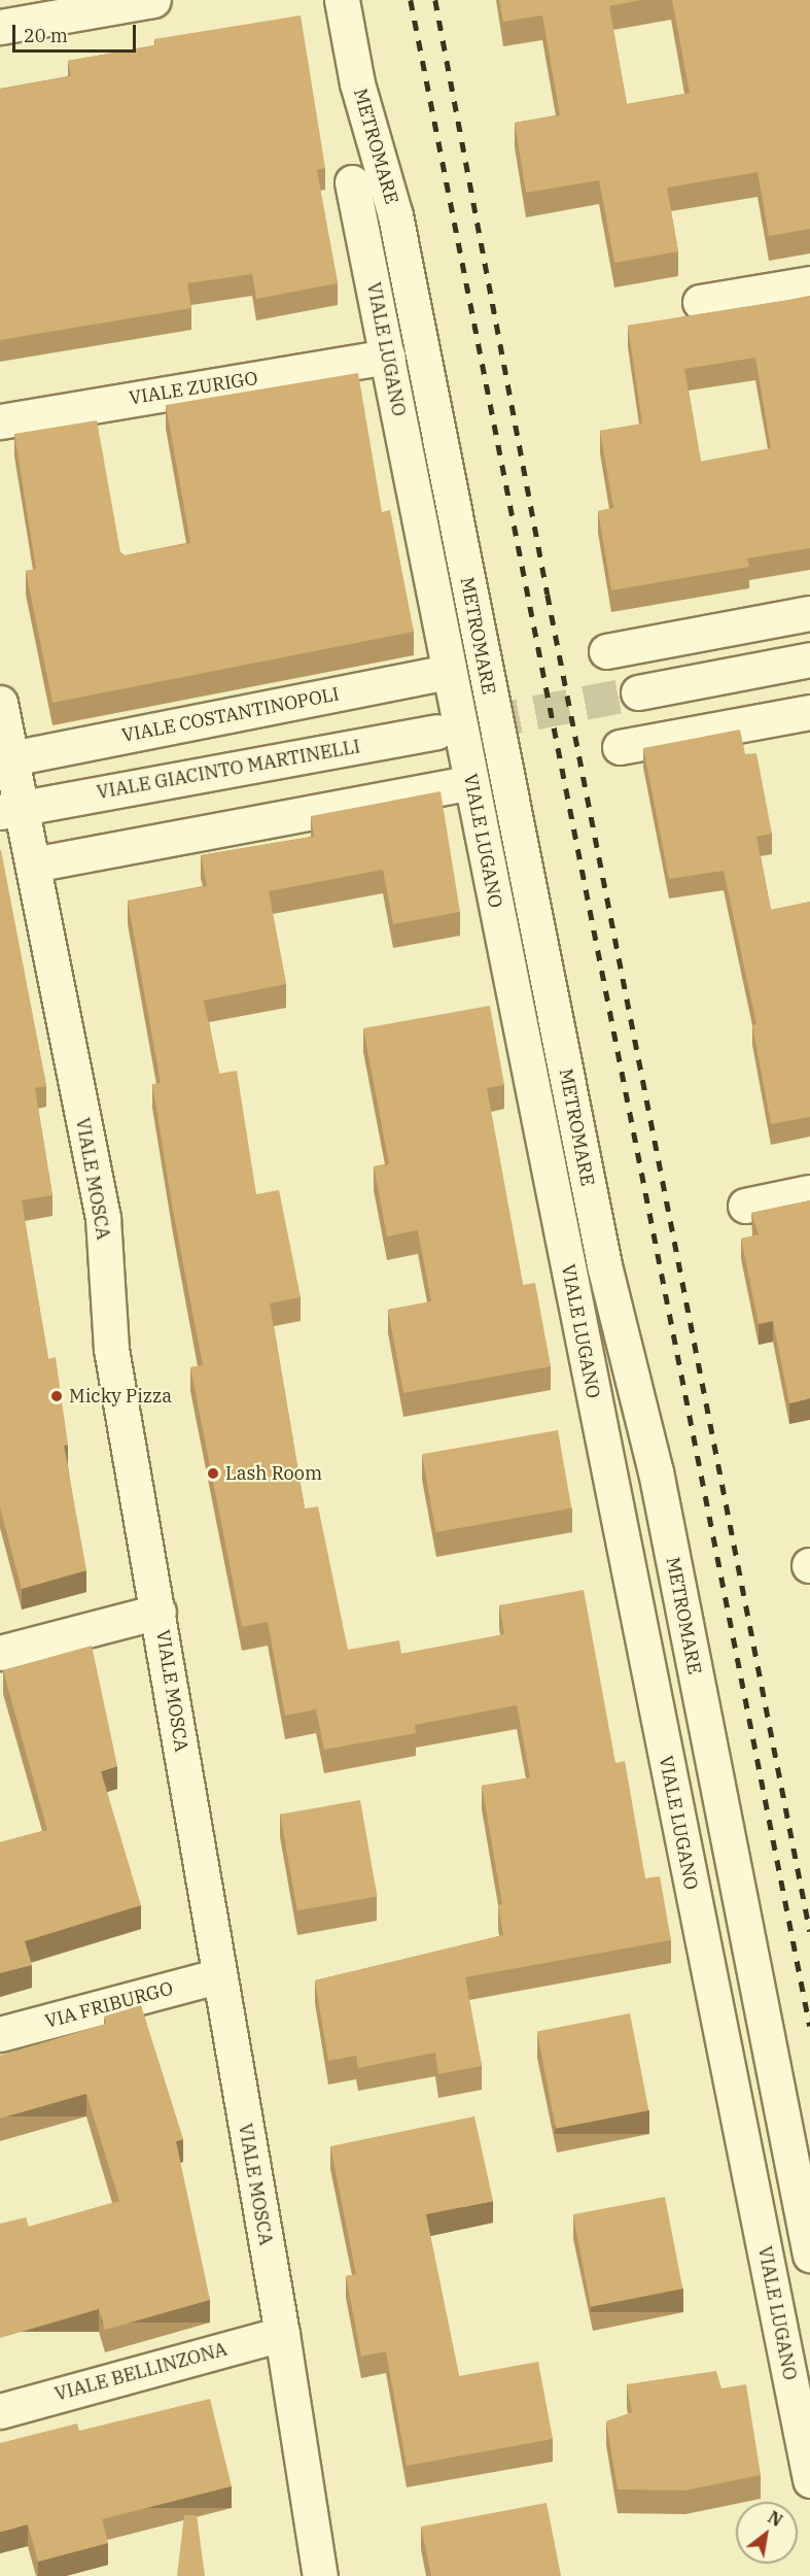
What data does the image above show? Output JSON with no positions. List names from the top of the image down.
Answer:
{
  "streets": {
    "street": [
      "METROMARE",
      "VIALE LUGANO",
      "VIALE ZURIGO",
      "VIALE COSTANTINOPOLI",
      "VIALE GIACINTO MARTINELLI",
      "VIALE MOSCA",
      "VIA FRIBURGO",
      "VIALE BELLINZONA"
    ]
  },
  "crossings": [
    ["VIALE LUGANO", "VIALE ZURIGO"],
    ["VIALE LUGANO", "VIALE COSTANTINOPOLI"],
    ["VIALE COSTANTINOPOLI", "VIALE MOSCA"],
    ["VIALE GIACINTO MARTINELLI", "VIALE MOSCA"],
    ["VIALE MOSCA", "VIA FRIBURGO"],
    ["VIALE MOSCA", "VIALE BELLINZONA"]
  ],
  "places": ["Micky Pizza", "Lash Room"],
  "scale_bar": "20 m",
  "north": "top right"
}
